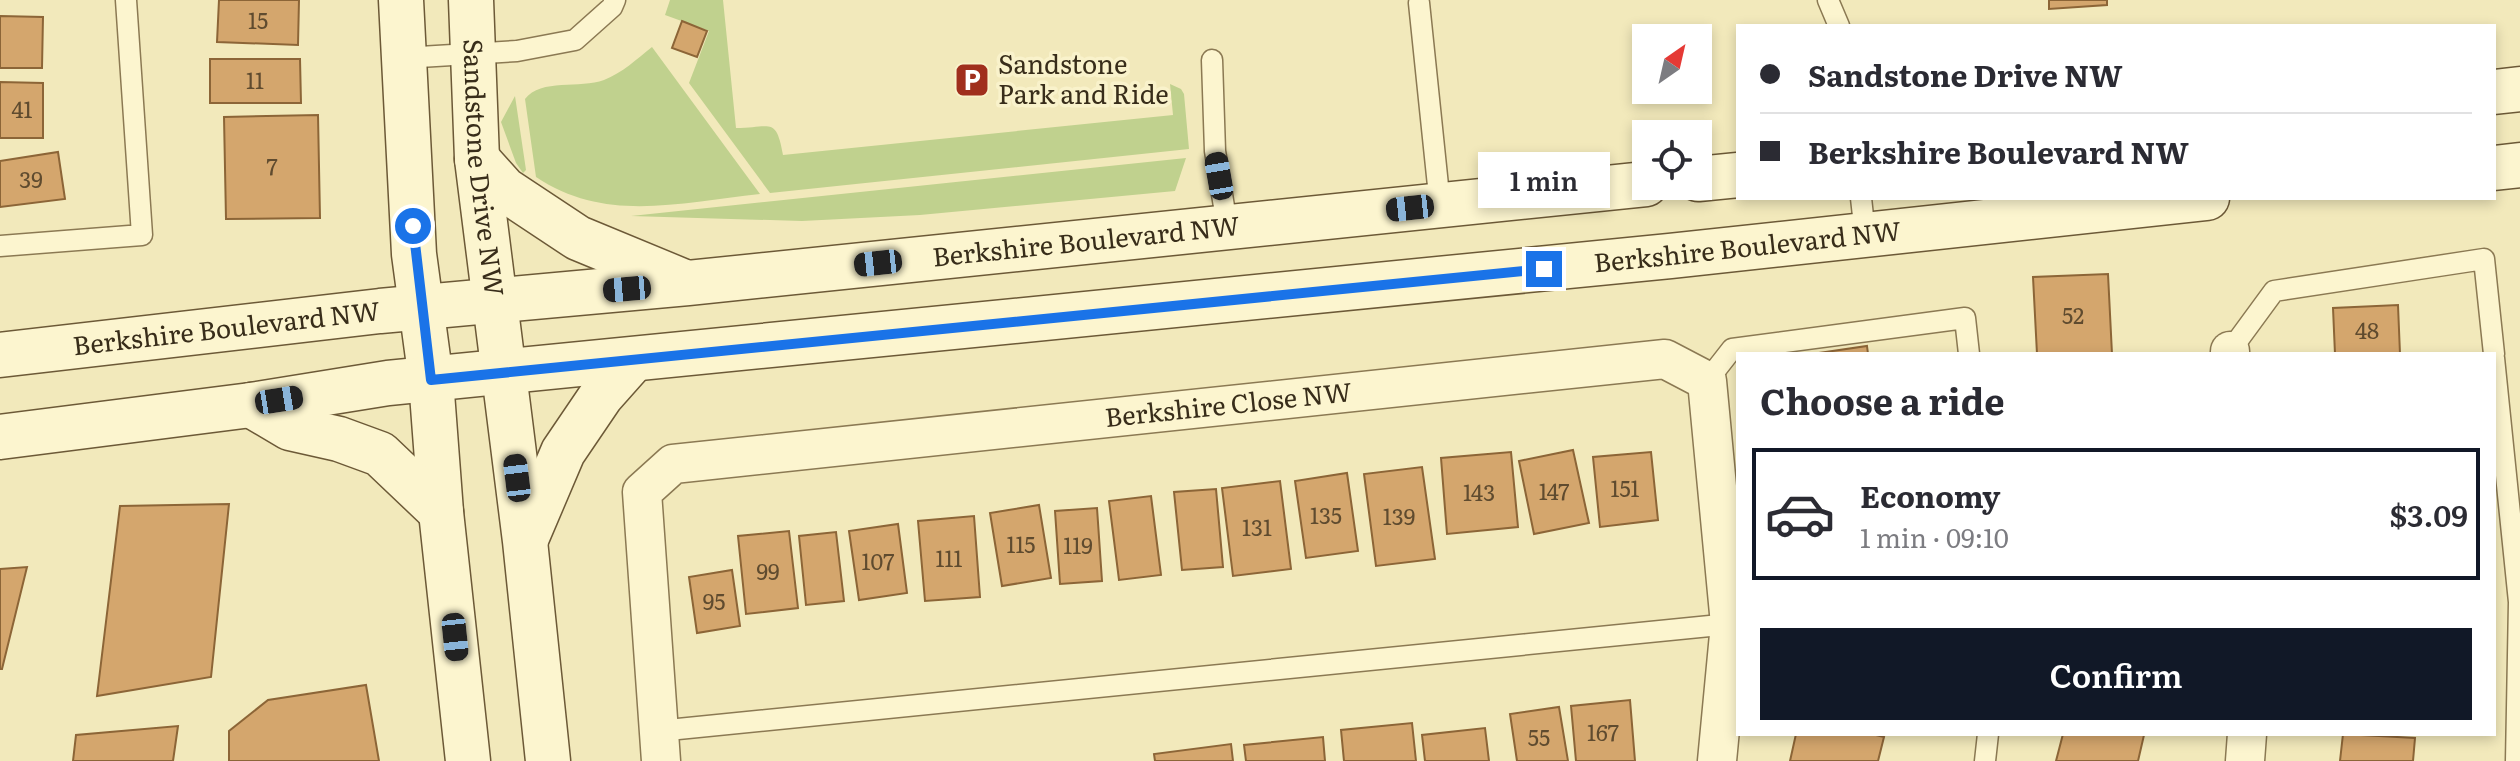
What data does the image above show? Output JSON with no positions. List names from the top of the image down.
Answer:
{
  "streets": {
    "main road": ["Sandstone Drive NW", "Berkshire Boulevard NW"],
    "street": ["Berkshire Close NW"]
  },
  "crossings": [
    ["Sandstone Drive NW", "Berkshire Boulevard NW"]
  ],
  "places": {
    "parking": ["Sandstone Park and Ride"]
  },
  "house_numbers": [
    "15",
    "11",
    "41",
    "7",
    "39",
    "52",
    "48",
    "151",
    "147",
    "143",
    "135",
    "139",
    "131",
    "115",
    "119",
    "111",
    "107",
    "99",
    "95",
    "167",
    "55"
  ],
  "north": "top right",
  "page": {
    "banner": ["Sandstone Drive NW", "Berkshire Boulevard NW"],
    "bubble": "1 min",
    "heading": "Choose a ride",
    "list": [
      {
        "name": "Economy",
        "note": "1 min · 09:10",
        "value": "$3.09"
      }
    ],
    "buttons": "Confirm"
  }
}
